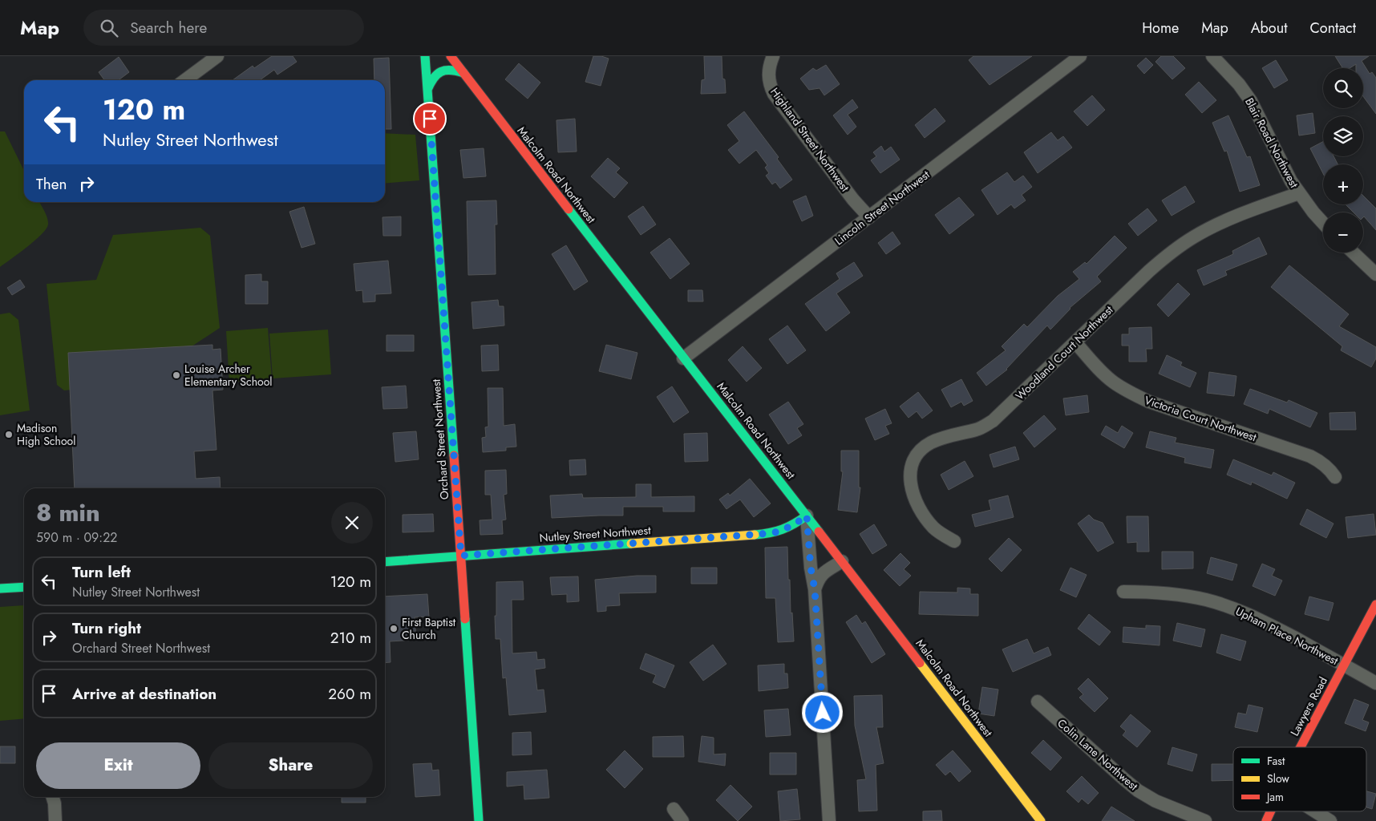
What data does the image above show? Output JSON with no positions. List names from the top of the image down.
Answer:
{
  "streets": {
    "main road": [
      "Malcolm Road Northwest",
      "Orchard Street Northwest",
      "Nutley Street Northwest",
      "Lawyers Road"
    ],
    "street": [
      "Highland Street Northwest",
      "Blair Road Northwest",
      "Lincoln Street Northwest",
      "Woodland Court Northwest",
      "Victoria Court Northwest",
      "Upham Place Northwest",
      "Colin Lane Northwest"
    ]
  },
  "crossings": [
    ["Highland Street Northwest", "Lincoln Street Northwest"],
    ["Blair Road Northwest", "Woodland Court Northwest"],
    ["Malcolm Road Northwest", "Lincoln Street Northwest"],
    ["Malcolm Road Northwest", "Nutley Street Northwest"],
    ["Woodland Court Northwest", "Victoria Court Northwest"],
    ["Orchard Street Northwest", "Nutley Street Northwest"],
    ["Upham Place Northwest", "Lawyers Road"]
  ],
  "places": ["Louise Archer Elementary School", "Madison High School", "First Baptist Church"],
  "legend": ["Fast", "Slow", "Jam"],
  "page": {
    "header": "Map",
    "search": "Search here",
    "nav": [
      "Home",
      "Map",
      "About",
      "Contact"
    ],
    "map_buttons": ["+", "−"],
    "turn": ["120 m", "Nutley Street Northwest"],
    "then": "Then",
    "heading": ["8 min", "590 m · 09:22"],
    "list": [
      {
        "name": "Turn left",
        "note": "Nutley Street Northwest",
        "value": "120 m"
      },
      {
        "name": "Turn right",
        "note": "Orchard Street Northwest",
        "value": "210 m"
      },
      {
        "name": "Arrive at destination",
        "value": "260 m"
      }
    ],
    "buttons": ["Exit", "Share"]
  }
}
